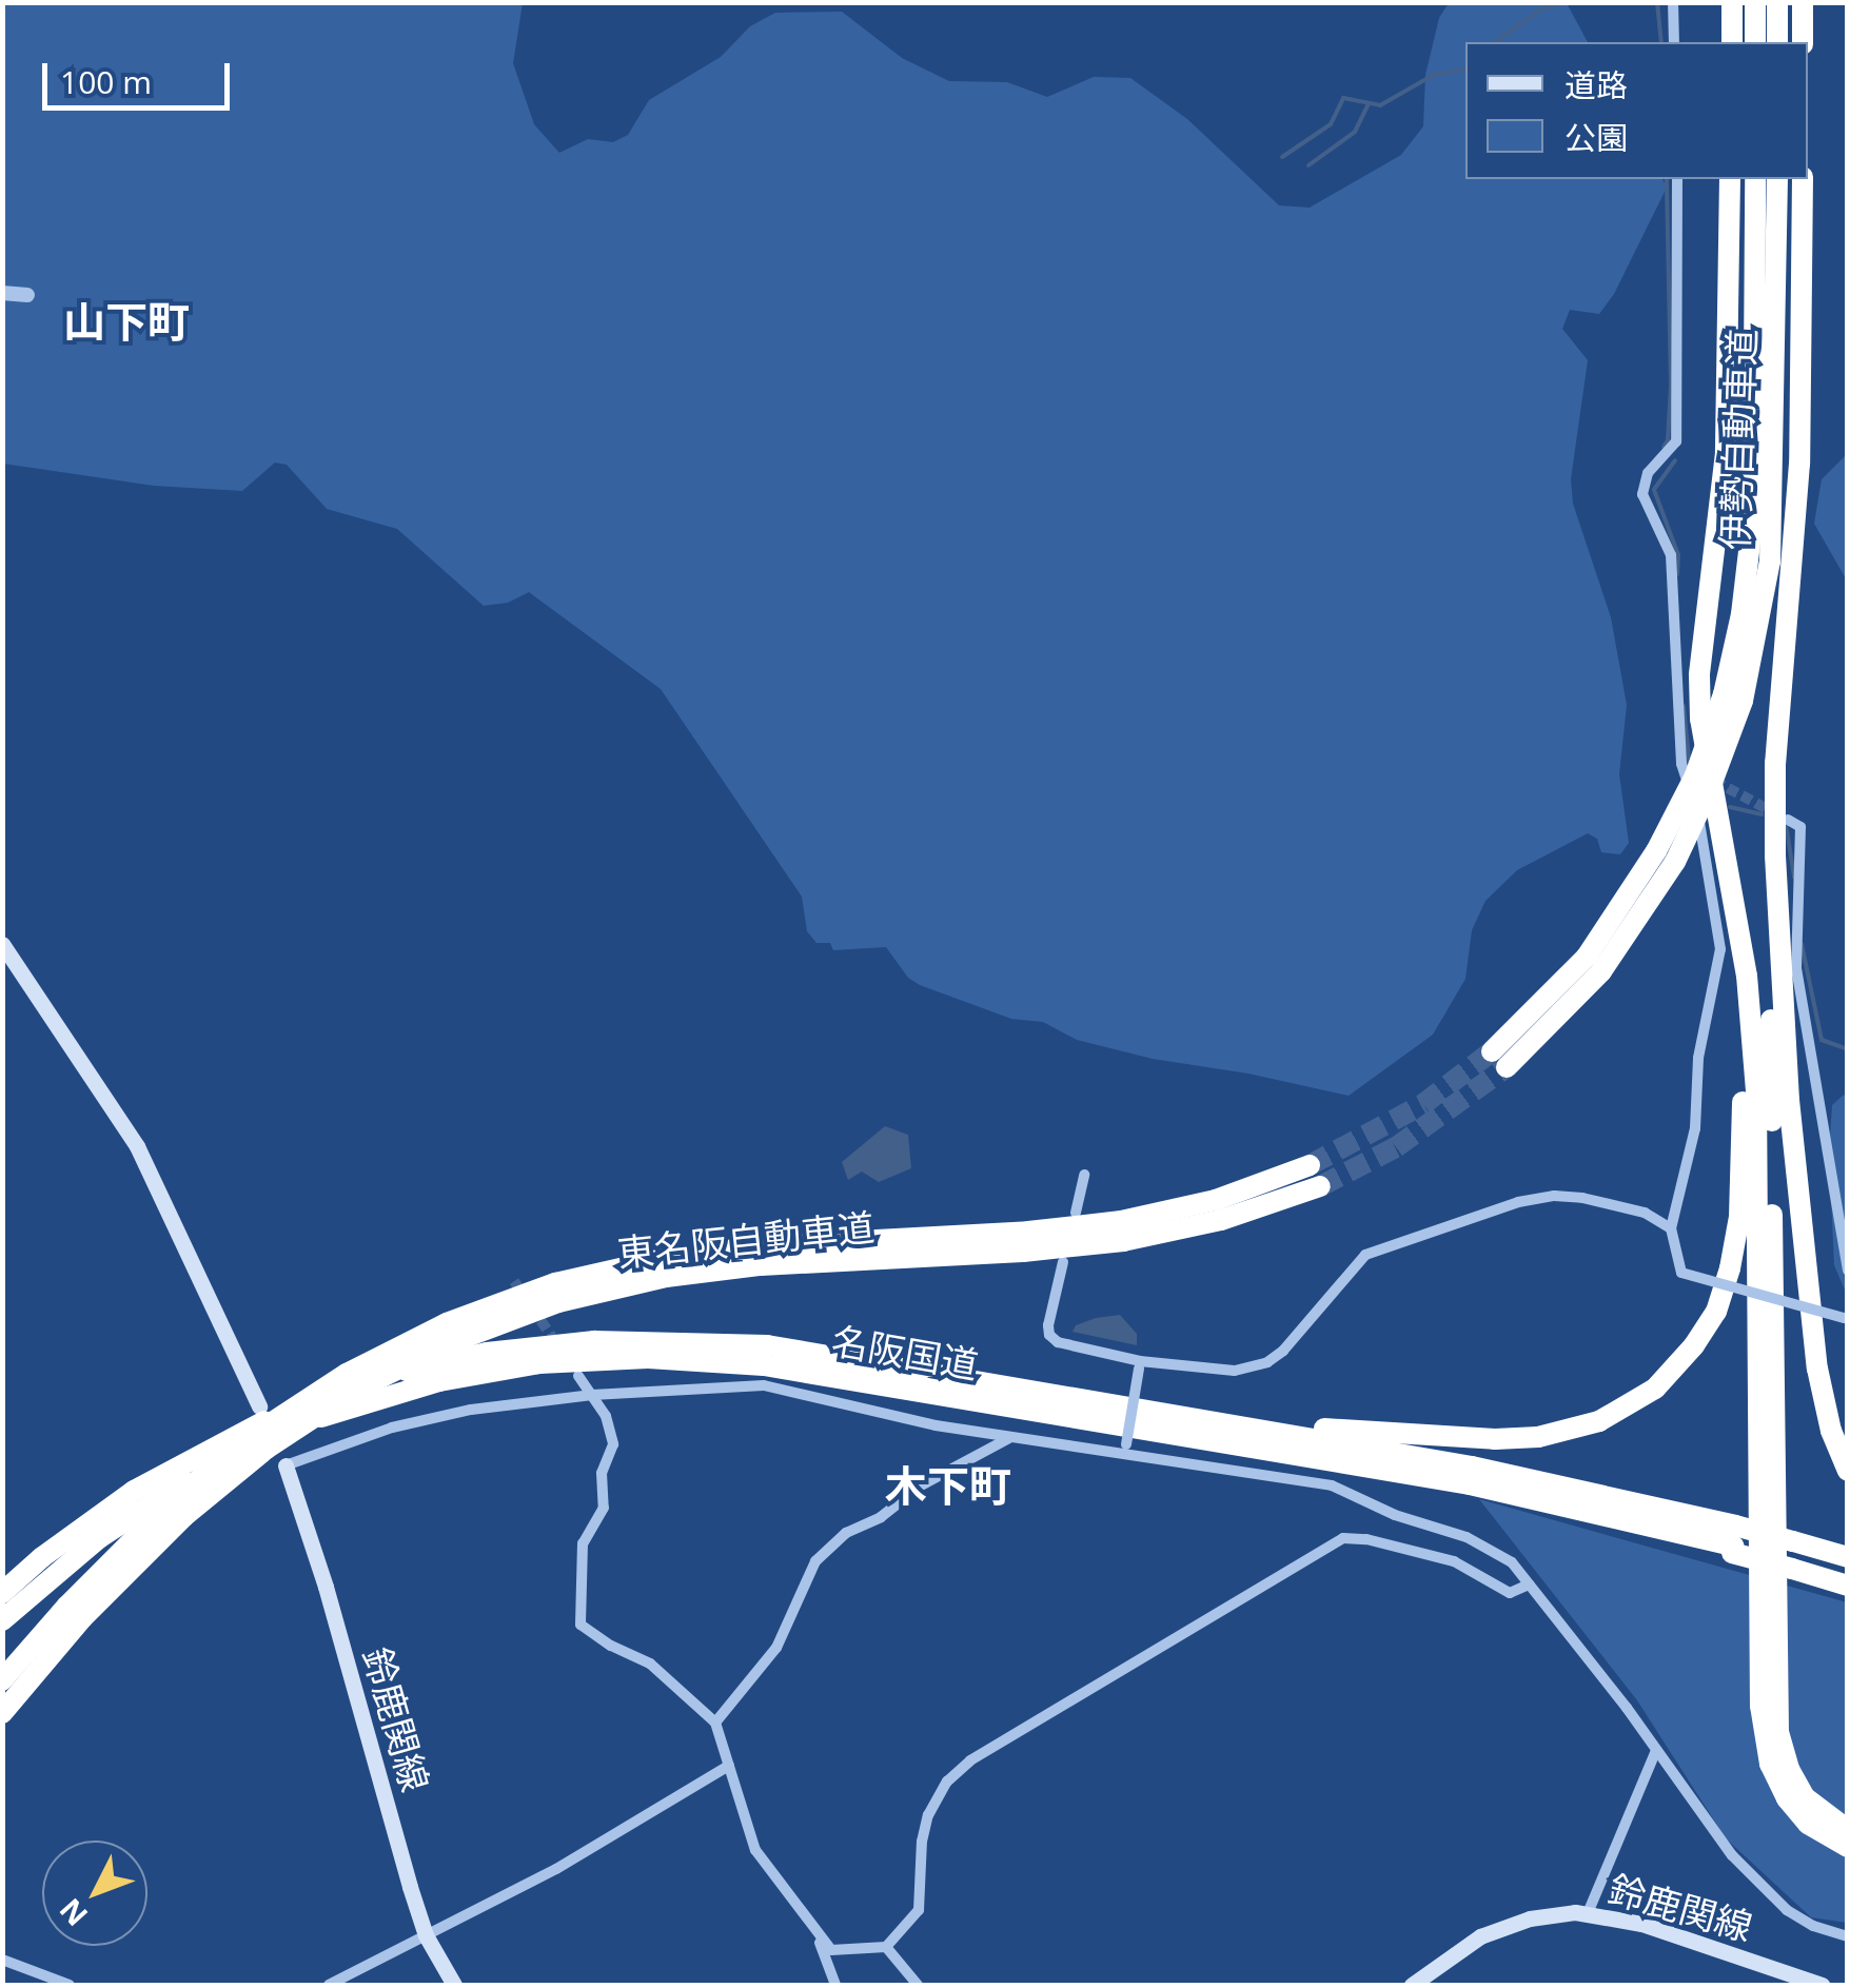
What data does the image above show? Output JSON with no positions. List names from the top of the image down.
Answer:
{
  "streets": {
    "highway": ["伊勢自動車道", "東名阪自動車道", "名阪国道"],
    "main road": ["鈴鹿関線"]
  },
  "districts": ["山下町", "木下町"],
  "legend": ["道路", "公園"],
  "scale_bar": "100 m",
  "north": "bottom left"
}
